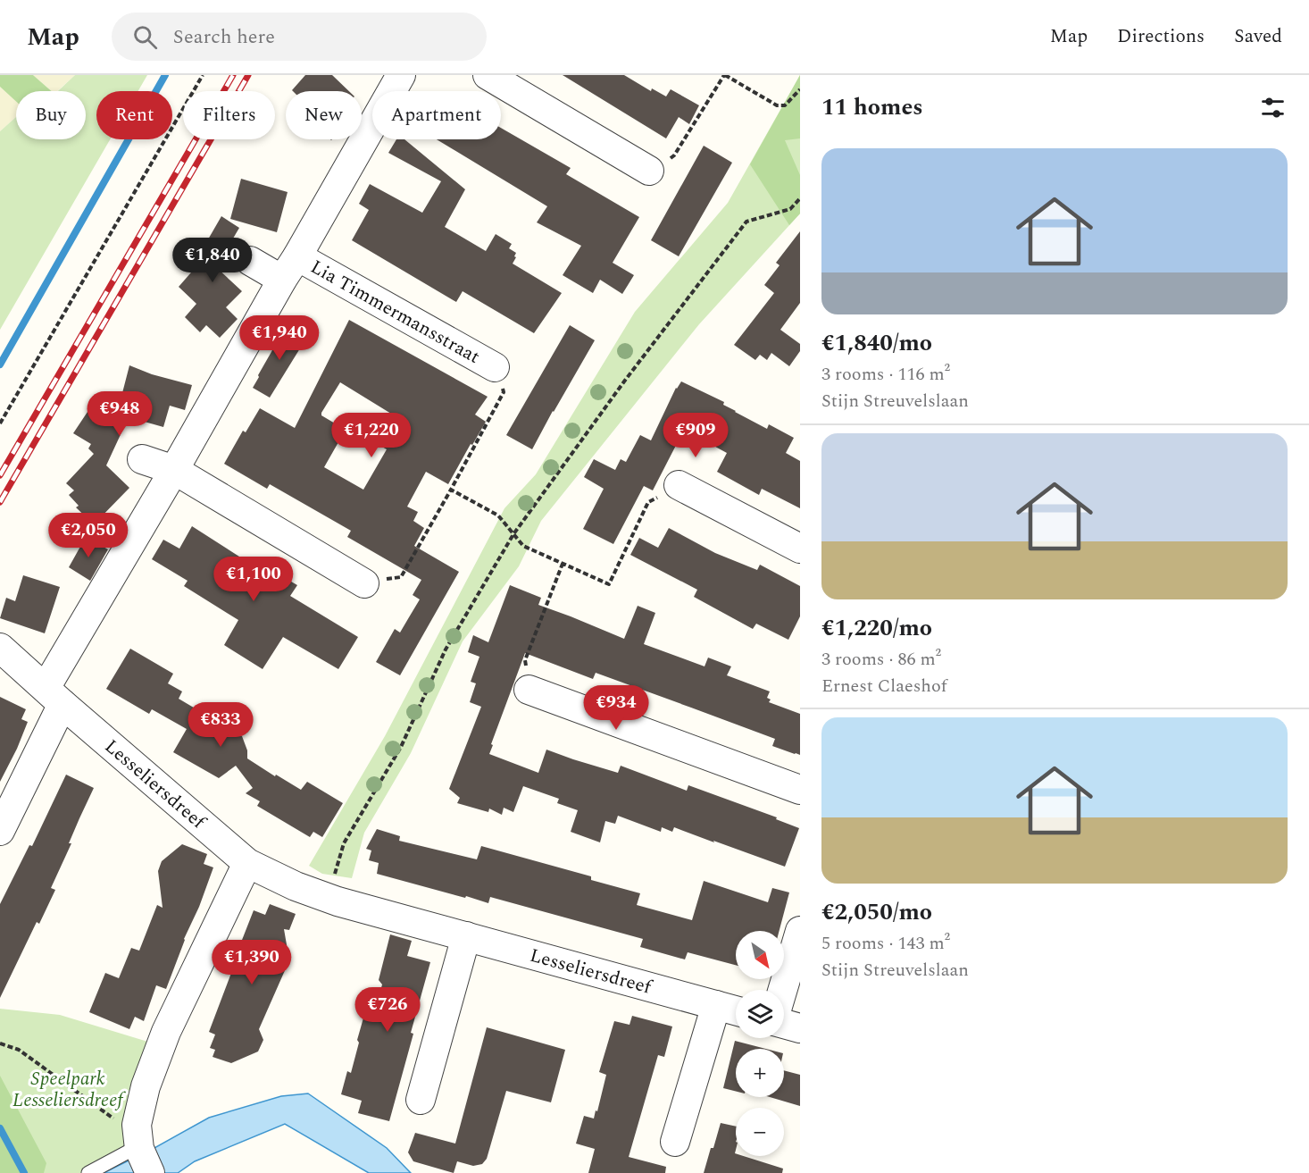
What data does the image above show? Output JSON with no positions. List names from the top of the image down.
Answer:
{
  "streets": {
    "street": ["Lia Timmermansstraat", "Lesseliersdreef"]
  },
  "parks": ["Speelpark Lesseliersdreef"],
  "north": "bottom right",
  "page": {
    "header": "Map",
    "search": "Search here",
    "nav": ["Map", "Directions", "Saved"],
    "heading": "11 homes",
    "chip": [
      "Buy",
      "Rent",
      "Filters",
      "New",
      "Apartment"
    ],
    "list": [
      {
        "name": "€1,840/mo",
        "note": "3 rooms · 116 m² · Stijn Streuvelslaan"
      },
      {
        "name": "€1,220/mo",
        "note": "3 rooms · 86 m² · Ernest Claeshof"
      },
      {
        "name": "€2,050/mo",
        "note": "5 rooms · 143 m² · Stijn Streuvelslaan"
      }
    ],
    "price": [
      "€1,840",
      "€1,940",
      "€948",
      "€1,220",
      "€909",
      "€2,050",
      "€1,100",
      "€934",
      "€833",
      "€1,390",
      "€726"
    ],
    "map_buttons": ["+", "−"]
  }
}
